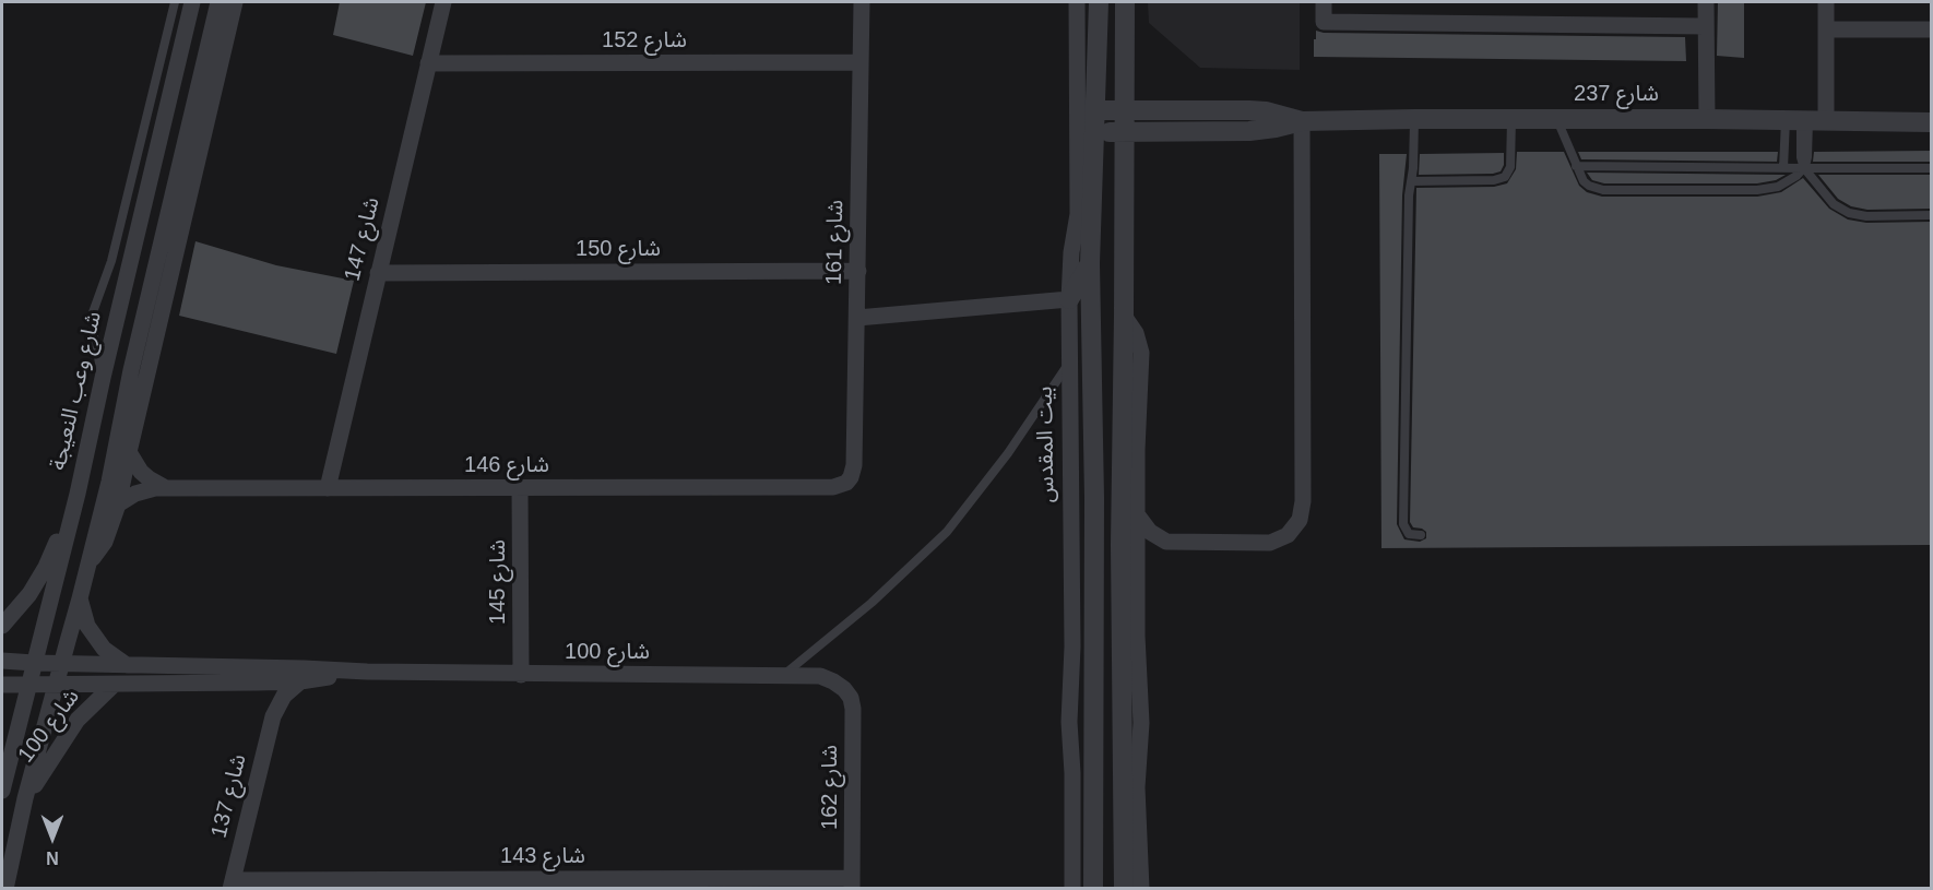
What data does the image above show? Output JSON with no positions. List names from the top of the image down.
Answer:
{
  "streets": {
    "street": [
      "شارع 152",
      "شارع 237",
      "شارع 147",
      "شارع 161",
      "شارع 150",
      "شارع وعب النعيجة",
      "بيت المقدس",
      "شارع 146",
      "شارع 145",
      "شارع 100",
      "شارع 162",
      "شارع 137",
      "شارع 143"
    ]
  },
  "crossings": [
    ["شارع 152", "شارع 147"],
    ["شارع 152", "شارع 161"],
    ["شارع 147", "شارع 150"],
    ["شارع 147", "شارع 146"],
    ["شارع 161", "شارع 150"],
    ["شارع 161", "شارع 146"],
    ["شارع وعب النعيجة", "شارع 100"],
    ["شارع 146", "شارع 145"],
    ["شارع 145", "شارع 100"],
    ["شارع 100", "شارع 162"],
    ["شارع 100", "شارع 137"],
    ["شارع 162", "شارع 143"],
    ["شارع 137", "شارع 143"]
  ],
  "north": "bottom"
}
